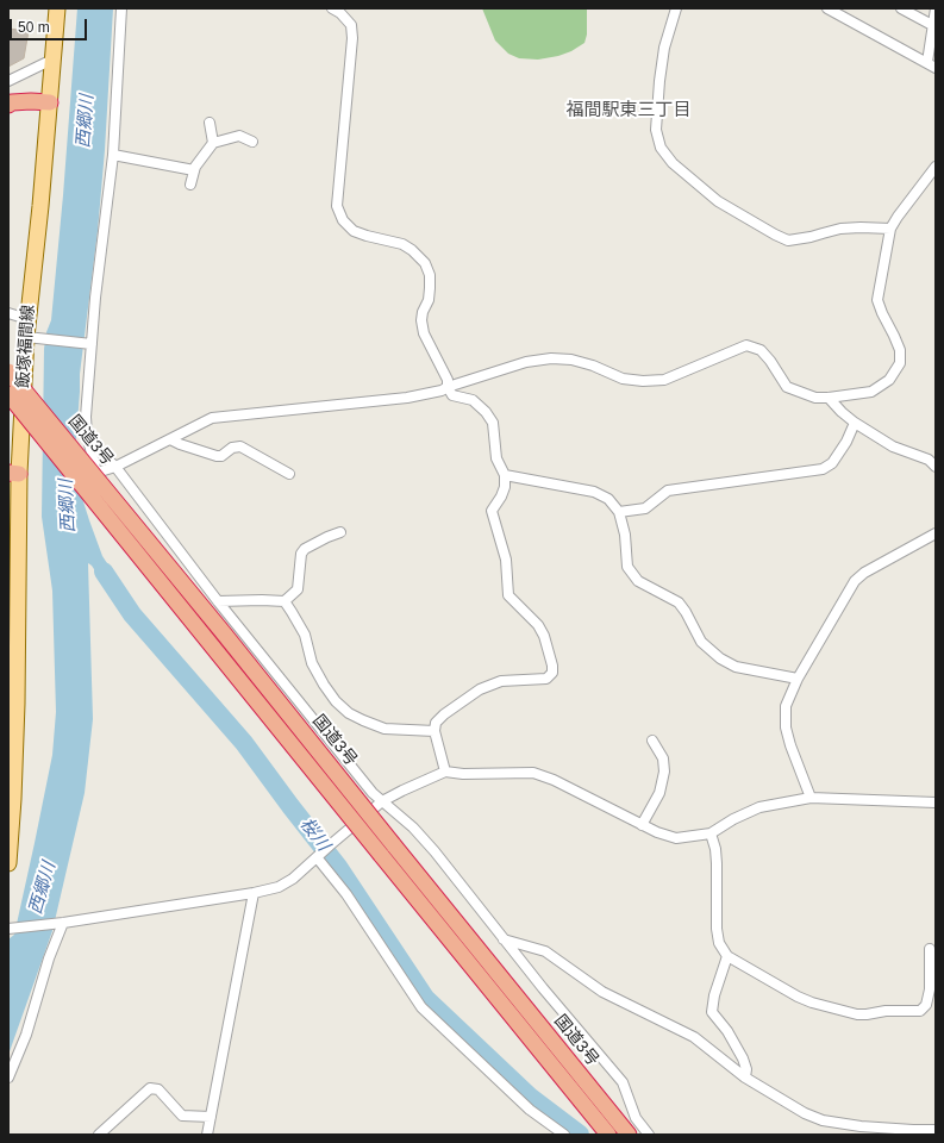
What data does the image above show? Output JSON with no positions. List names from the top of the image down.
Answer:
{
  "streets": {
    "highway": ["国道3号"],
    "main road": ["飯塚福間線"]
  },
  "districts": ["福間駅東三丁目"],
  "water": ["西郷川", "桜川"],
  "scale_bar": "50 m"
}
